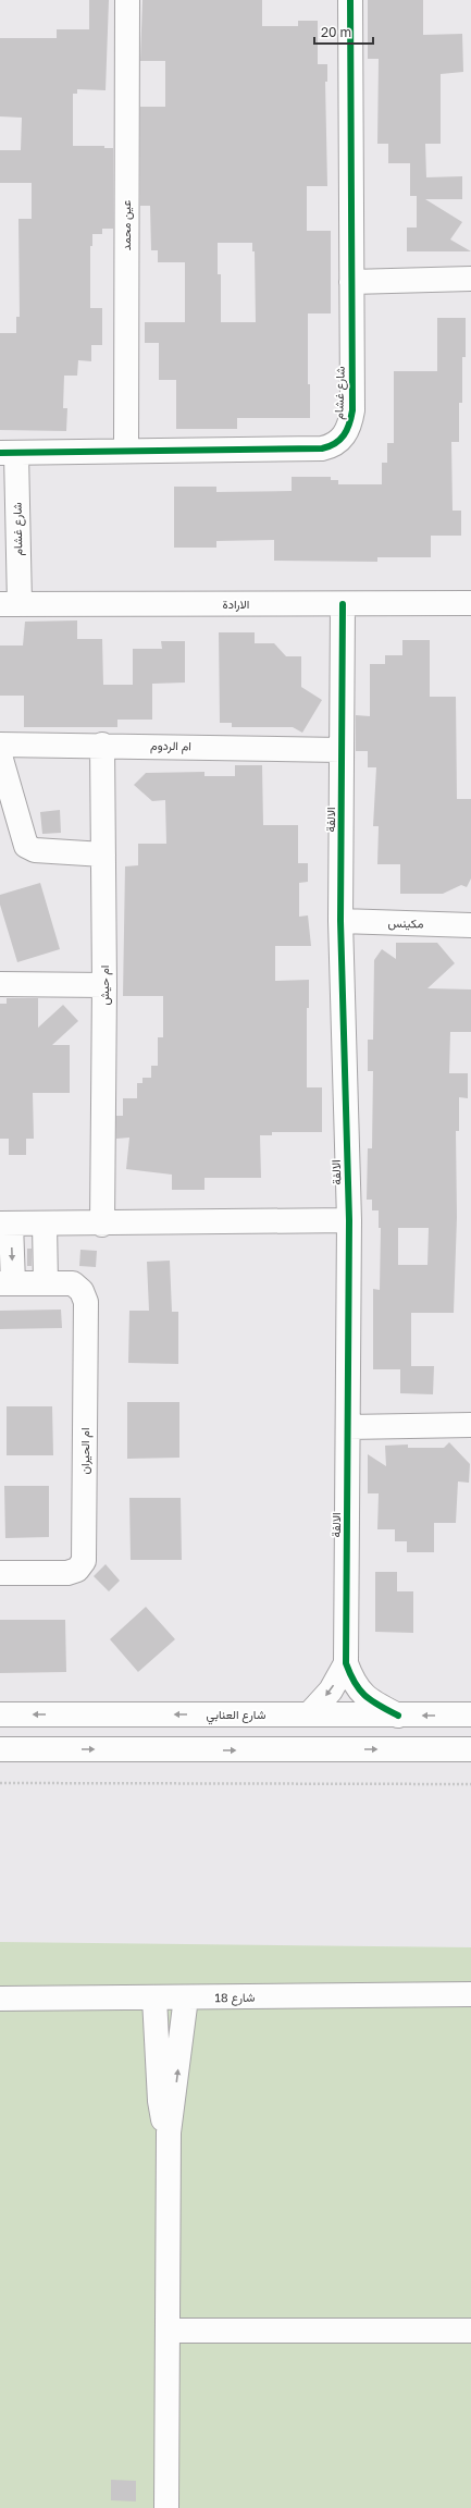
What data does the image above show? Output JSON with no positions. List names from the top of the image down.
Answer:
{
  "streets": {
    "street": [
      "عين محمد",
      "شارع غشام",
      "الارادة",
      "ام الردوم",
      "الالفة",
      "مكينس",
      "ام حيش",
      "ام الحيران",
      "شارع العنابي",
      "شارع 18"
    ]
  },
  "crossings": [
    ["عين محمد", "شارع غشام"],
    ["شارع غشام", "الارادة"],
    ["الارادة", "الالفة"],
    ["ام الردوم", "الالفة"],
    ["ام الردوم", "ام حيش"],
    ["الالفة", "مكينس"],
    ["الالفة", "ام الحيران"],
    ["الالفة", "شارع العنابي"],
    ["ام حيش", "ام الحيران"]
  ],
  "scale_bar": "20 m"
}
